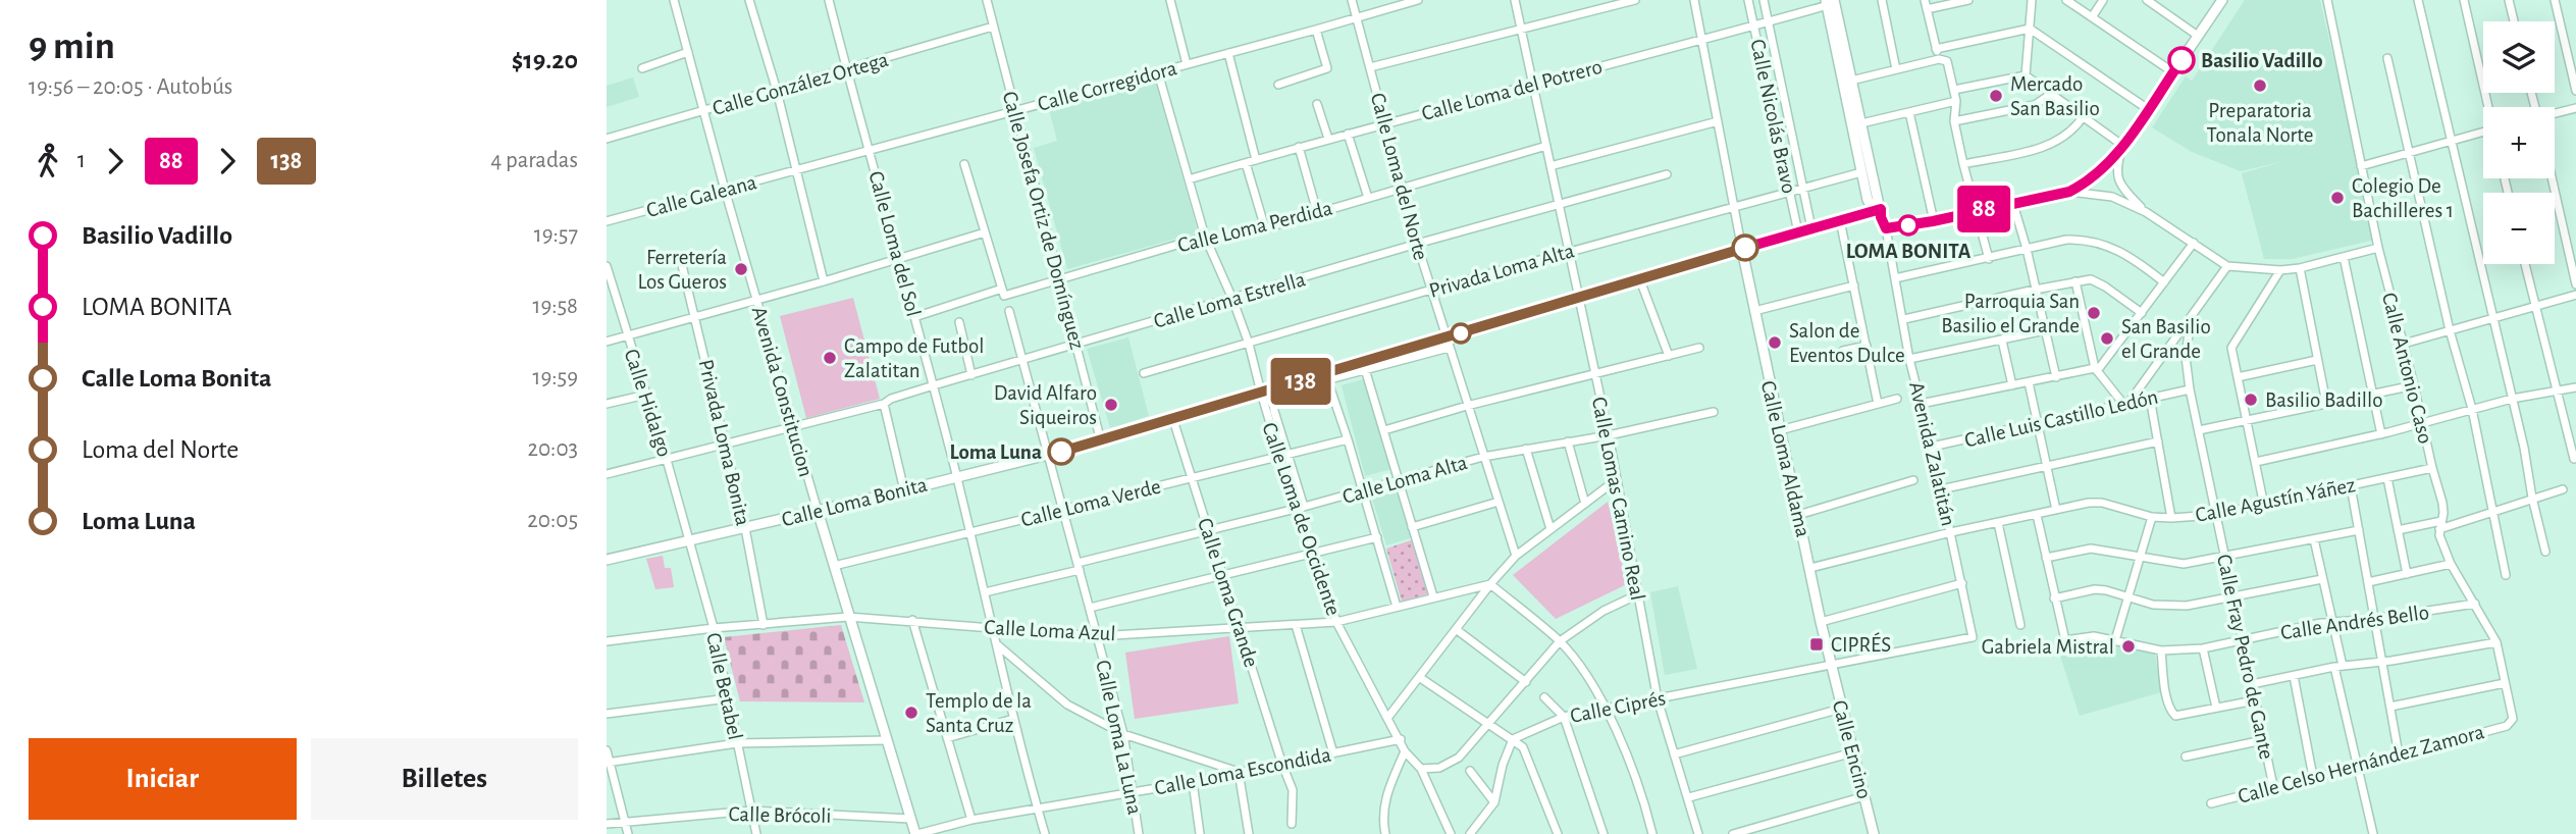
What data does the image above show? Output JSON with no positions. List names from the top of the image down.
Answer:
{
  "streets": {
    "street": [
      "Calle González Ortega",
      "Calle Corregidora",
      "Calle Loma del Potrero",
      "Calle Nicolás Bravo",
      "Calle Loma del Norte",
      "Calle Galeana",
      "Calle Josefa Ortiz de Domínguez",
      "Calle Loma Perdida",
      "Calle Loma del Sol",
      "Privada Loma Alta",
      "Calle Loma Estrella",
      "Calle Antonio Caso",
      "Avenida Constitucion",
      "Calle Hidalgo",
      "Calle Luis Castillo Ledón",
      "Privada Loma Bonita",
      "Avenida Zalatitán",
      "Calle Loma Aldama",
      "Calle Loma Alta",
      "Calle Lomas Camino Real",
      "Calle Agustín Yáñez",
      "Calle Loma Bonita",
      "Calle Loma Verde",
      "Calle Loma de Occidente",
      "Calle Loma Grande",
      "Calle Andrés Bello",
      "Calle Loma Azul",
      "Calle Fray Pedro de Gante",
      "Calle Betabel",
      "Calle Ciprés",
      "Calle Loma La Luna",
      "Calle Encino",
      "Calle Celso Hernández Zamora",
      "Calle Loma Escondida",
      "Calle Brócoli"
    ]
  },
  "crossings": [
    ["Calle González Ortega", "Calle Josefa Ortiz de Domínguez"],
    ["Calle González Ortega", "Calle Loma del Sol"],
    ["Calle González Ortega", "Avenida Constitucion"],
    ["Calle Corregidora", "Calle Loma del Norte"],
    ["Calle Corregidora", "Calle Galeana"],
    ["Calle Corregidora", "Calle Josefa Ortiz de Domínguez"],
    ["Calle Corregidora", "Calle Loma del Sol"],
    ["Calle Corregidora", "Calle Loma de Occidente"],
    ["Calle Loma del Potrero", "Calle Nicolás Bravo"],
    ["Calle Loma del Potrero", "Calle Loma del Norte"],
    ["Calle Loma del Potrero", "Calle Loma Aldama"],
    ["Calle Loma del Potrero", "Calle Lomas Camino Real"],
    ["Calle Loma del Potrero", "Calle Loma de Occidente"],
    ["Calle Nicolás Bravo", "Privada Loma Alta"],
    ["Calle Nicolás Bravo", "Calle Loma Bonita"],
    ["Calle Loma del Norte", "Calle Loma Perdida"],
    ["Calle Loma del Norte", "Privada Loma Alta"],
    ["Calle Loma del Norte", "Calle Loma Estrella"],
    ["Calle Loma del Norte", "Calle Loma Alta"],
    ["Calle Loma del Norte", "Calle Loma Bonita"],
    ["Calle Galeana", "Avenida Constitucion"],
    ["Calle Josefa Ortiz de Domínguez", "Calle Loma Perdida"],
    ["Calle Josefa Ortiz de Domínguez", "Calle Loma Estrella"],
    ["Calle Josefa Ortiz de Domínguez", "Calle Loma Bonita"],
    ["Calle Loma Perdida", "Calle Loma del Sol"],
    ["Calle Loma Perdida", "Calle Lomas Camino Real"],
    ["Calle Loma Perdida", "Calle Loma de Occidente"],
    ["Calle Loma del Sol", "Calle Loma Estrella"],
    ["Calle Loma del Sol", "Calle Loma Alta"],
    ["Calle Loma del Sol", "Calle Loma Bonita"],
    ["Calle Loma del Sol", "Calle Loma Verde"],
    ["Calle Loma del Sol", "Calle Loma Azul"],
    ["Calle Loma del Sol", "Calle Loma Escondida"],
    ["Privada Loma Alta", "Calle Loma Aldama"],
    ["Privada Loma Alta", "Calle Lomas Camino Real"],
    ["Privada Loma Alta", "Calle Loma de Occidente"],
    ["Calle Loma Estrella", "Avenida Constitucion"],
    ["Calle Loma Estrella", "Calle Hidalgo"],
    ["Calle Loma Estrella", "Privada Loma Bonita"],
    ["Calle Loma Estrella", "Calle Lomas Camino Real"],
    ["Calle Loma Estrella", "Calle Loma de Occidente"],
    ["Calle Loma Estrella", "Calle Loma La Luna"],
    ["Calle Antonio Caso", "Calle Agustín Yáñez"],
    ["Calle Antonio Caso", "Calle Andrés Bello"],
    ["Calle Antonio Caso", "Calle Celso Hernández Zamora"],
    ["Avenida Constitucion", "Calle Loma Bonita"],
    ["Avenida Constitucion", "Calle Loma Verde"],
    ["Avenida Constitucion", "Calle Loma Azul"],
    ["Avenida Constitucion", "Calle Loma Escondida"],
    ["Avenida Constitucion", "Calle Brócoli"],
    ["Calle Hidalgo", "Calle Loma Bonita"],
    ["Calle Hidalgo", "Calle Betabel"],
    ["Calle Luis Castillo Ledón", "Avenida Zalatitán"],
    ["Calle Luis Castillo Ledón", "Calle Fray Pedro de Gante"],
    ["Privada Loma Bonita", "Calle Loma Bonita"],
    ["Privada Loma Bonita", "Calle Loma Azul"],
    ["Avenida Zalatitán", "Calle Agustín Yáñez"],
    ["Avenida Zalatitán", "Calle Ciprés"],
    ["Calle Loma Aldama", "Calle Agustín Yáñez"],
    ["Calle Loma Aldama", "Calle Loma Bonita"],
    ["Calle Loma Aldama", "Calle Ciprés"],
    ["Calle Loma Aldama", "Calle Encino"],
    ["Calle Loma Alta", "Calle Lomas Camino Real"],
    ["Calle Loma Alta", "Calle Loma de Occidente"],
    ["Calle Loma Alta", "Calle Loma Grande"],
    ["Calle Loma Alta", "Calle Loma La Luna"],
    ["Calle Lomas Camino Real", "Calle Loma Bonita"],
    ["Calle Lomas Camino Real", "Calle Ciprés"],
    ["Calle Agustín Yáñez", "Calle Fray Pedro de Gante"],
    ["Calle Loma Bonita", "Calle Loma de Occidente"],
    ["Calle Loma Bonita", "Calle Loma Grande"],
    ["Calle Loma Bonita", "Calle Betabel"],
    ["Calle Loma Bonita", "Calle Loma La Luna"],
    ["Calle Loma Verde", "Calle Loma de Occidente"],
    ["Calle Loma Verde", "Calle Loma Grande"],
    ["Calle Loma Verde", "Calle Loma La Luna"],
    ["Calle Loma de Occidente", "Calle Loma Azul"],
    ["Calle Loma de Occidente", "Calle Loma Escondida"],
    ["Calle Loma Grande", "Calle Loma Azul"],
    ["Calle Loma Grande", "Calle Loma Escondida"],
    ["Calle Andrés Bello", "Calle Fray Pedro de Gante"],
    ["Calle Loma Azul", "Calle Betabel"],
    ["Calle Loma Azul", "Calle Loma La Luna"],
    ["Calle Fray Pedro de Gante", "Calle Celso Hernández Zamora"],
    ["Calle Betabel", "Calle Brócoli"],
    ["Calle Ciprés", "Calle Encino"],
    ["Calle Loma La Luna", "Calle Loma Escondida"]
  ],
  "places": {
    "other": [
      "Basilio Vadillo",
      "Preparatoria Tonala Norte",
      "Mercado San Basilio",
      "Colegio De Bachilleres 1",
      "LOMA BONITA",
      "Ferretería Los Gueros",
      "Parroquia San Basilio el Grande",
      "San Basilio el Grande",
      "Salon de Eventos Dulce",
      "Campo de Futbol Zalatitan",
      "Basilio Badillo",
      "David Alfaro Siqueiros",
      "Loma Luna",
      "Gabriela Mistral",
      "Templo de la Santa Cruz"
    ],
    "transit": ["CIPRÉS"]
  },
  "lines": ["bus line 88", "bus line 138"],
  "page": {
    "heading": ["9 min", "19:56 – 20:05 · Autobús", "$19.20"],
    "on_map": ["88", "138"],
    "map_buttons": ["+", "−"],
    "legs": [
      "1",
      "88",
      "138",
      "4 paradas"
    ],
    "list": [
      {
        "name": "Basilio Vadillo",
        "value": "19:57"
      },
      {
        "name": "LOMA BONITA",
        "value": "19:58"
      },
      {
        "name": "Calle Loma Bonita",
        "value": "19:59"
      },
      {
        "name": "Loma del Norte",
        "value": "20:03"
      },
      {
        "name": "Loma Luna",
        "value": "20:05"
      }
    ],
    "buttons": ["Iniciar", "Billetes"]
  }
}
